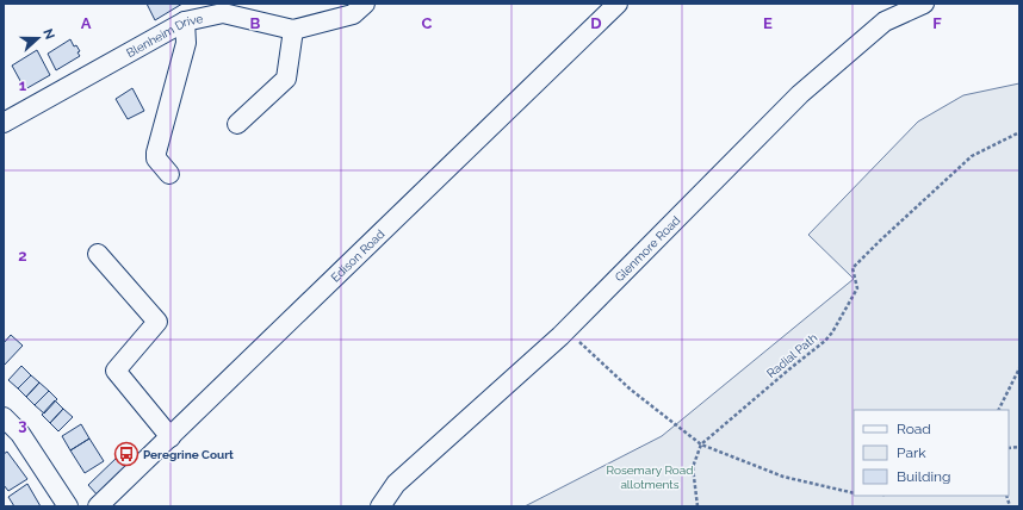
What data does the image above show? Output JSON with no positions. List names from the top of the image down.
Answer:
{
  "streets": {
    "street": ["Blenheim Drive", "Glenmore Road", "Edison Road"],
    "path": ["Radial Path"]
  },
  "parks": ["Rosemary Road allotments"],
  "places": {
    "bus stop": ["Peregrine Court"]
  },
  "legend": ["Road", "Park", "Building"],
  "north": "right",
  "grid": {
    "columns": [
      "A",
      "B",
      "C",
      "D",
      "E",
      "F"
    ],
    "rows": ["1", "2", "3"]
  }
}
